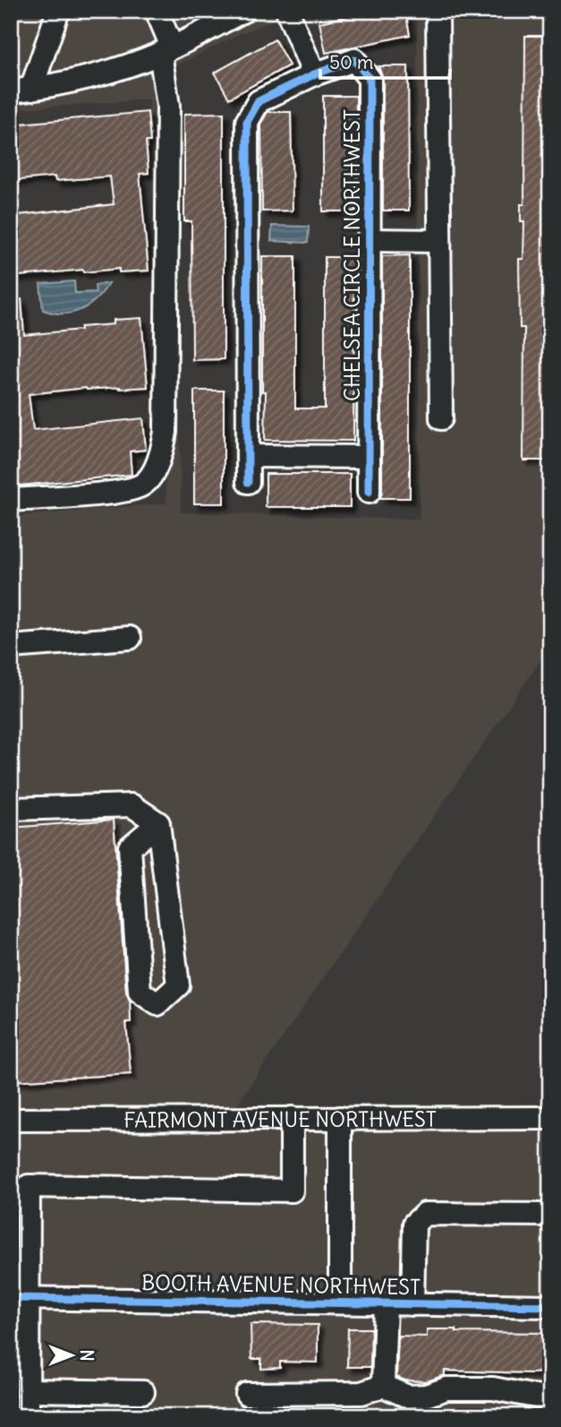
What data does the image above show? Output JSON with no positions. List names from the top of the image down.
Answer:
{
  "streets": {
    "street": ["CHELSEA CIRCLE NORTHWEST", "FAIRMONT AVENUE NORTHWEST", "BOOTH AVENUE NORTHWEST"]
  },
  "scale_bar": "50 m",
  "north": "right"
}
